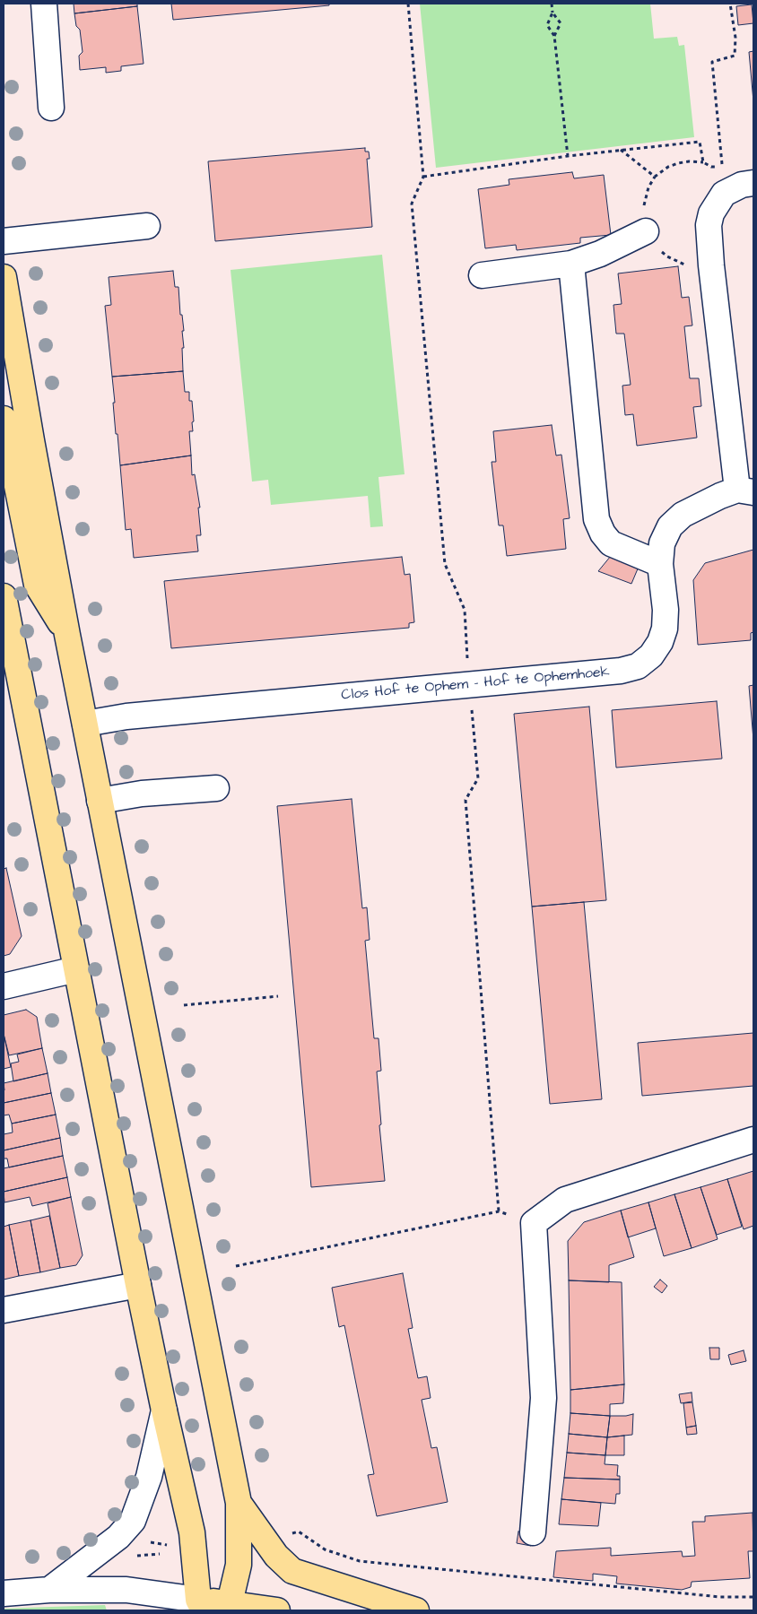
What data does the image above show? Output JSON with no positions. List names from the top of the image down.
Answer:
{
  "streets": {
    "street": ["Clos Hof te Ophem - Hof te Ophemhoek"]
  }
}
